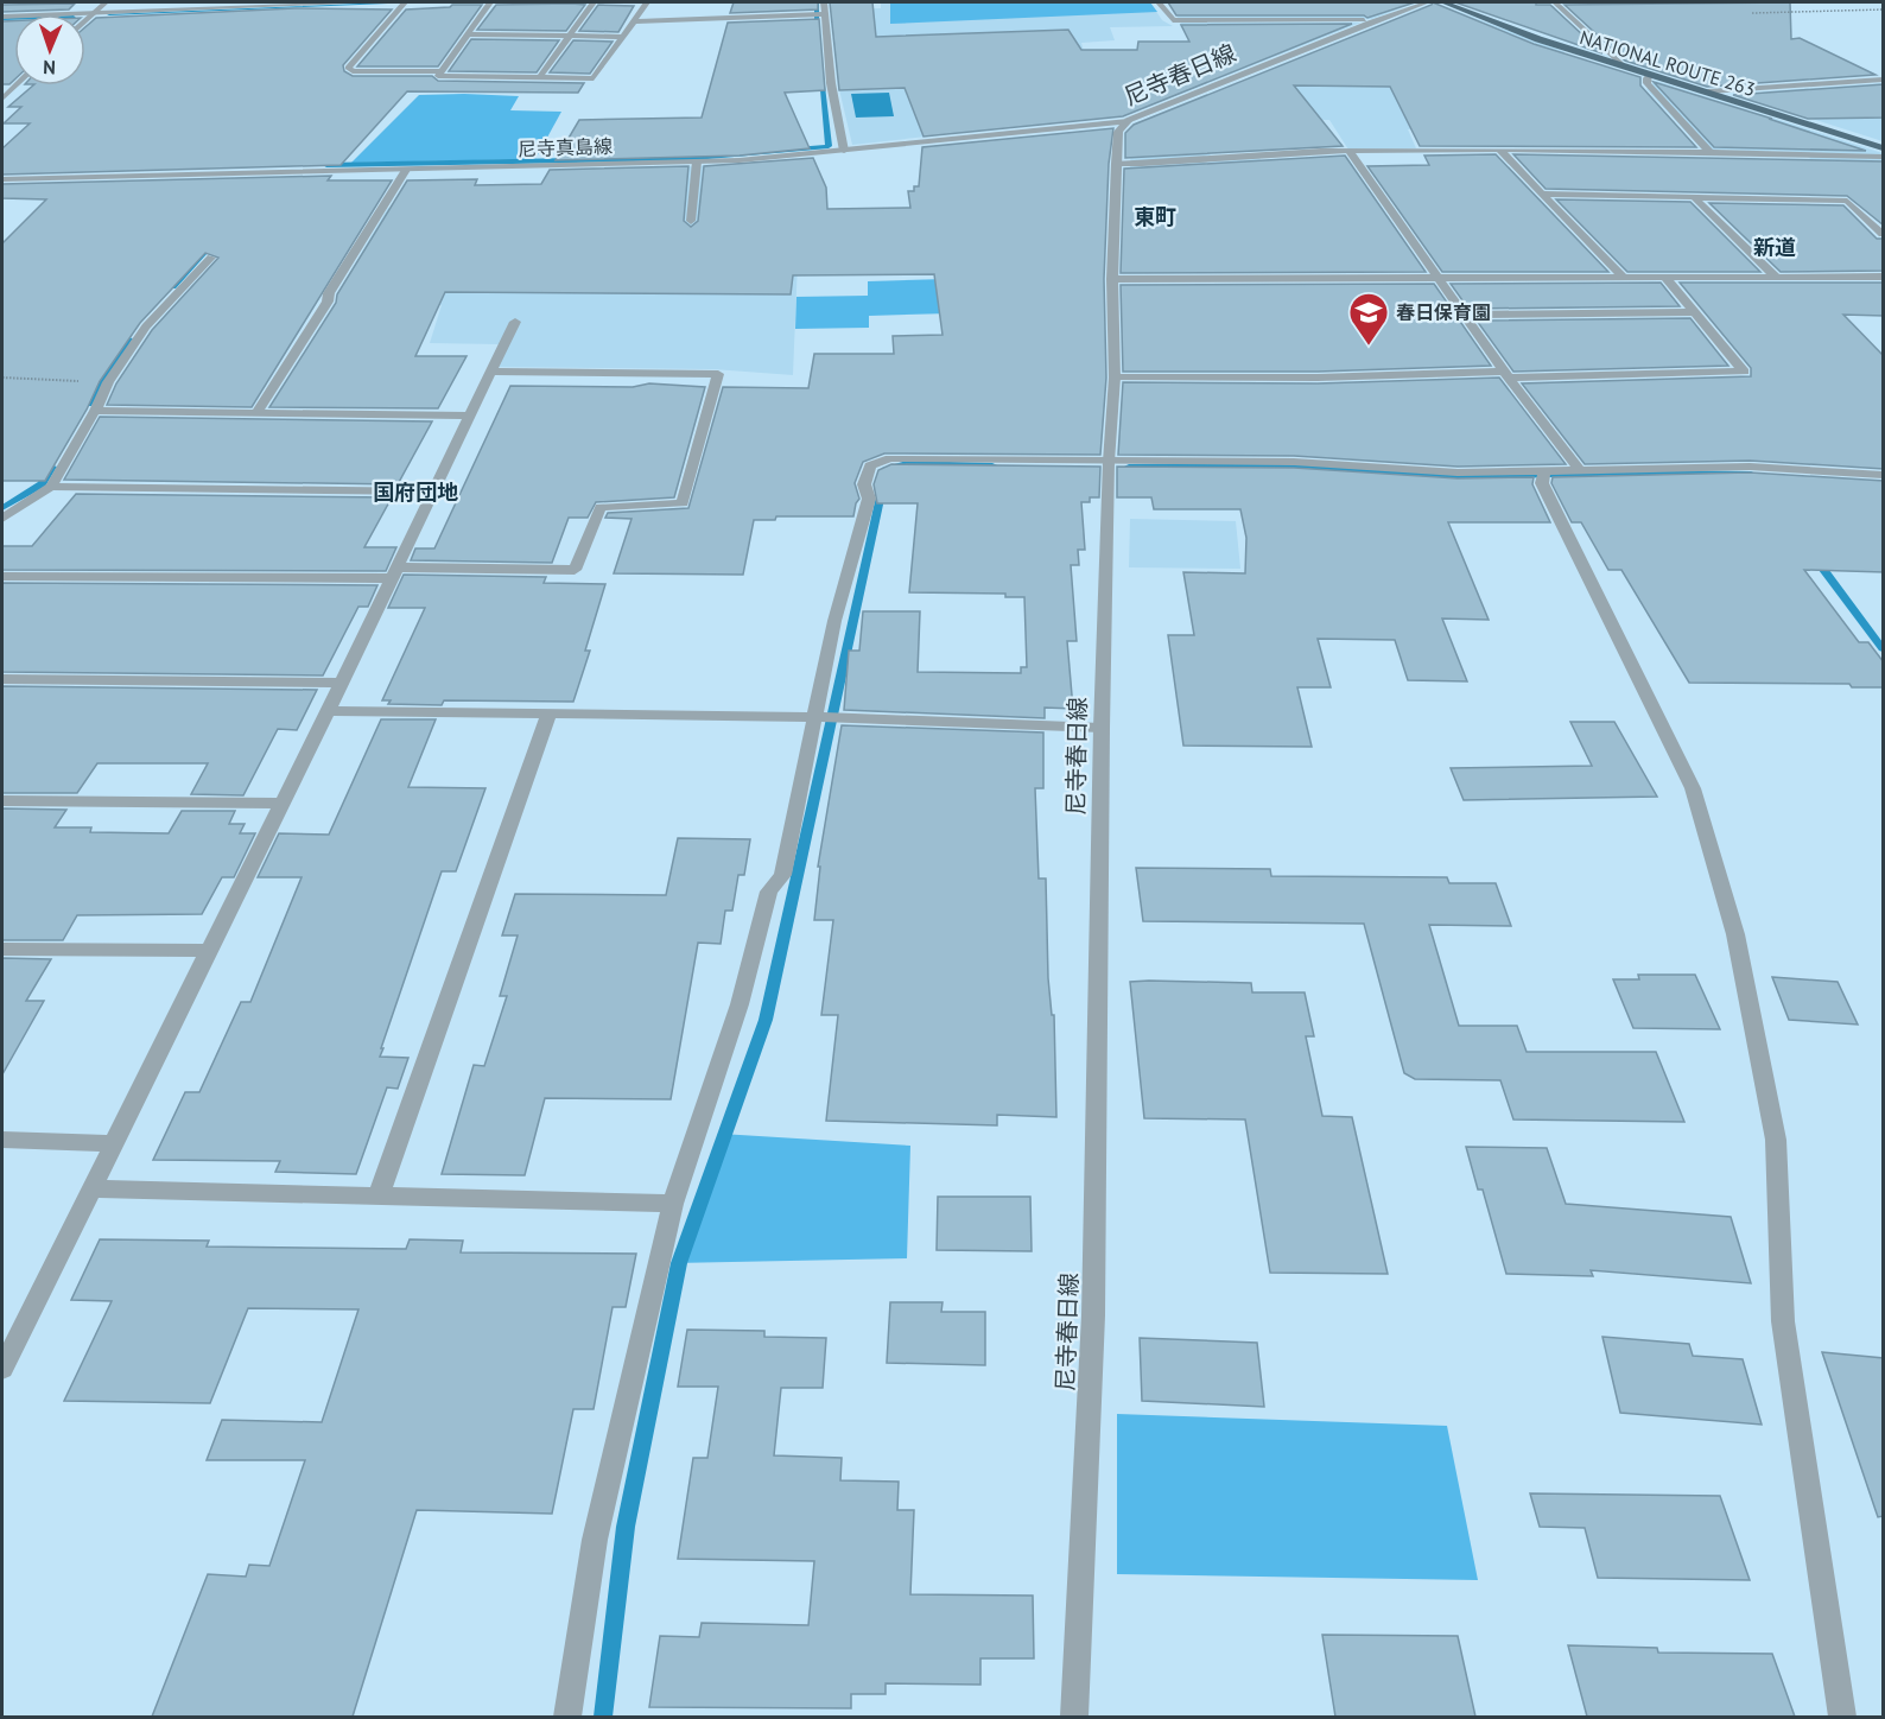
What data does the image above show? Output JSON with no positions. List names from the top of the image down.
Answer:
{
  "streets": {
    "highway": ["NATIONAL ROUTE 263"],
    "street": ["尼寺春日線", "尼寺真島線"]
  },
  "crossings": [
    ["尼寺春日線", "尼寺真島線"]
  ],
  "districts": ["東町", "新道", "国府団地"],
  "places": {
    "school or university": ["春日保育園"]
  },
  "north": "bottom"
}
